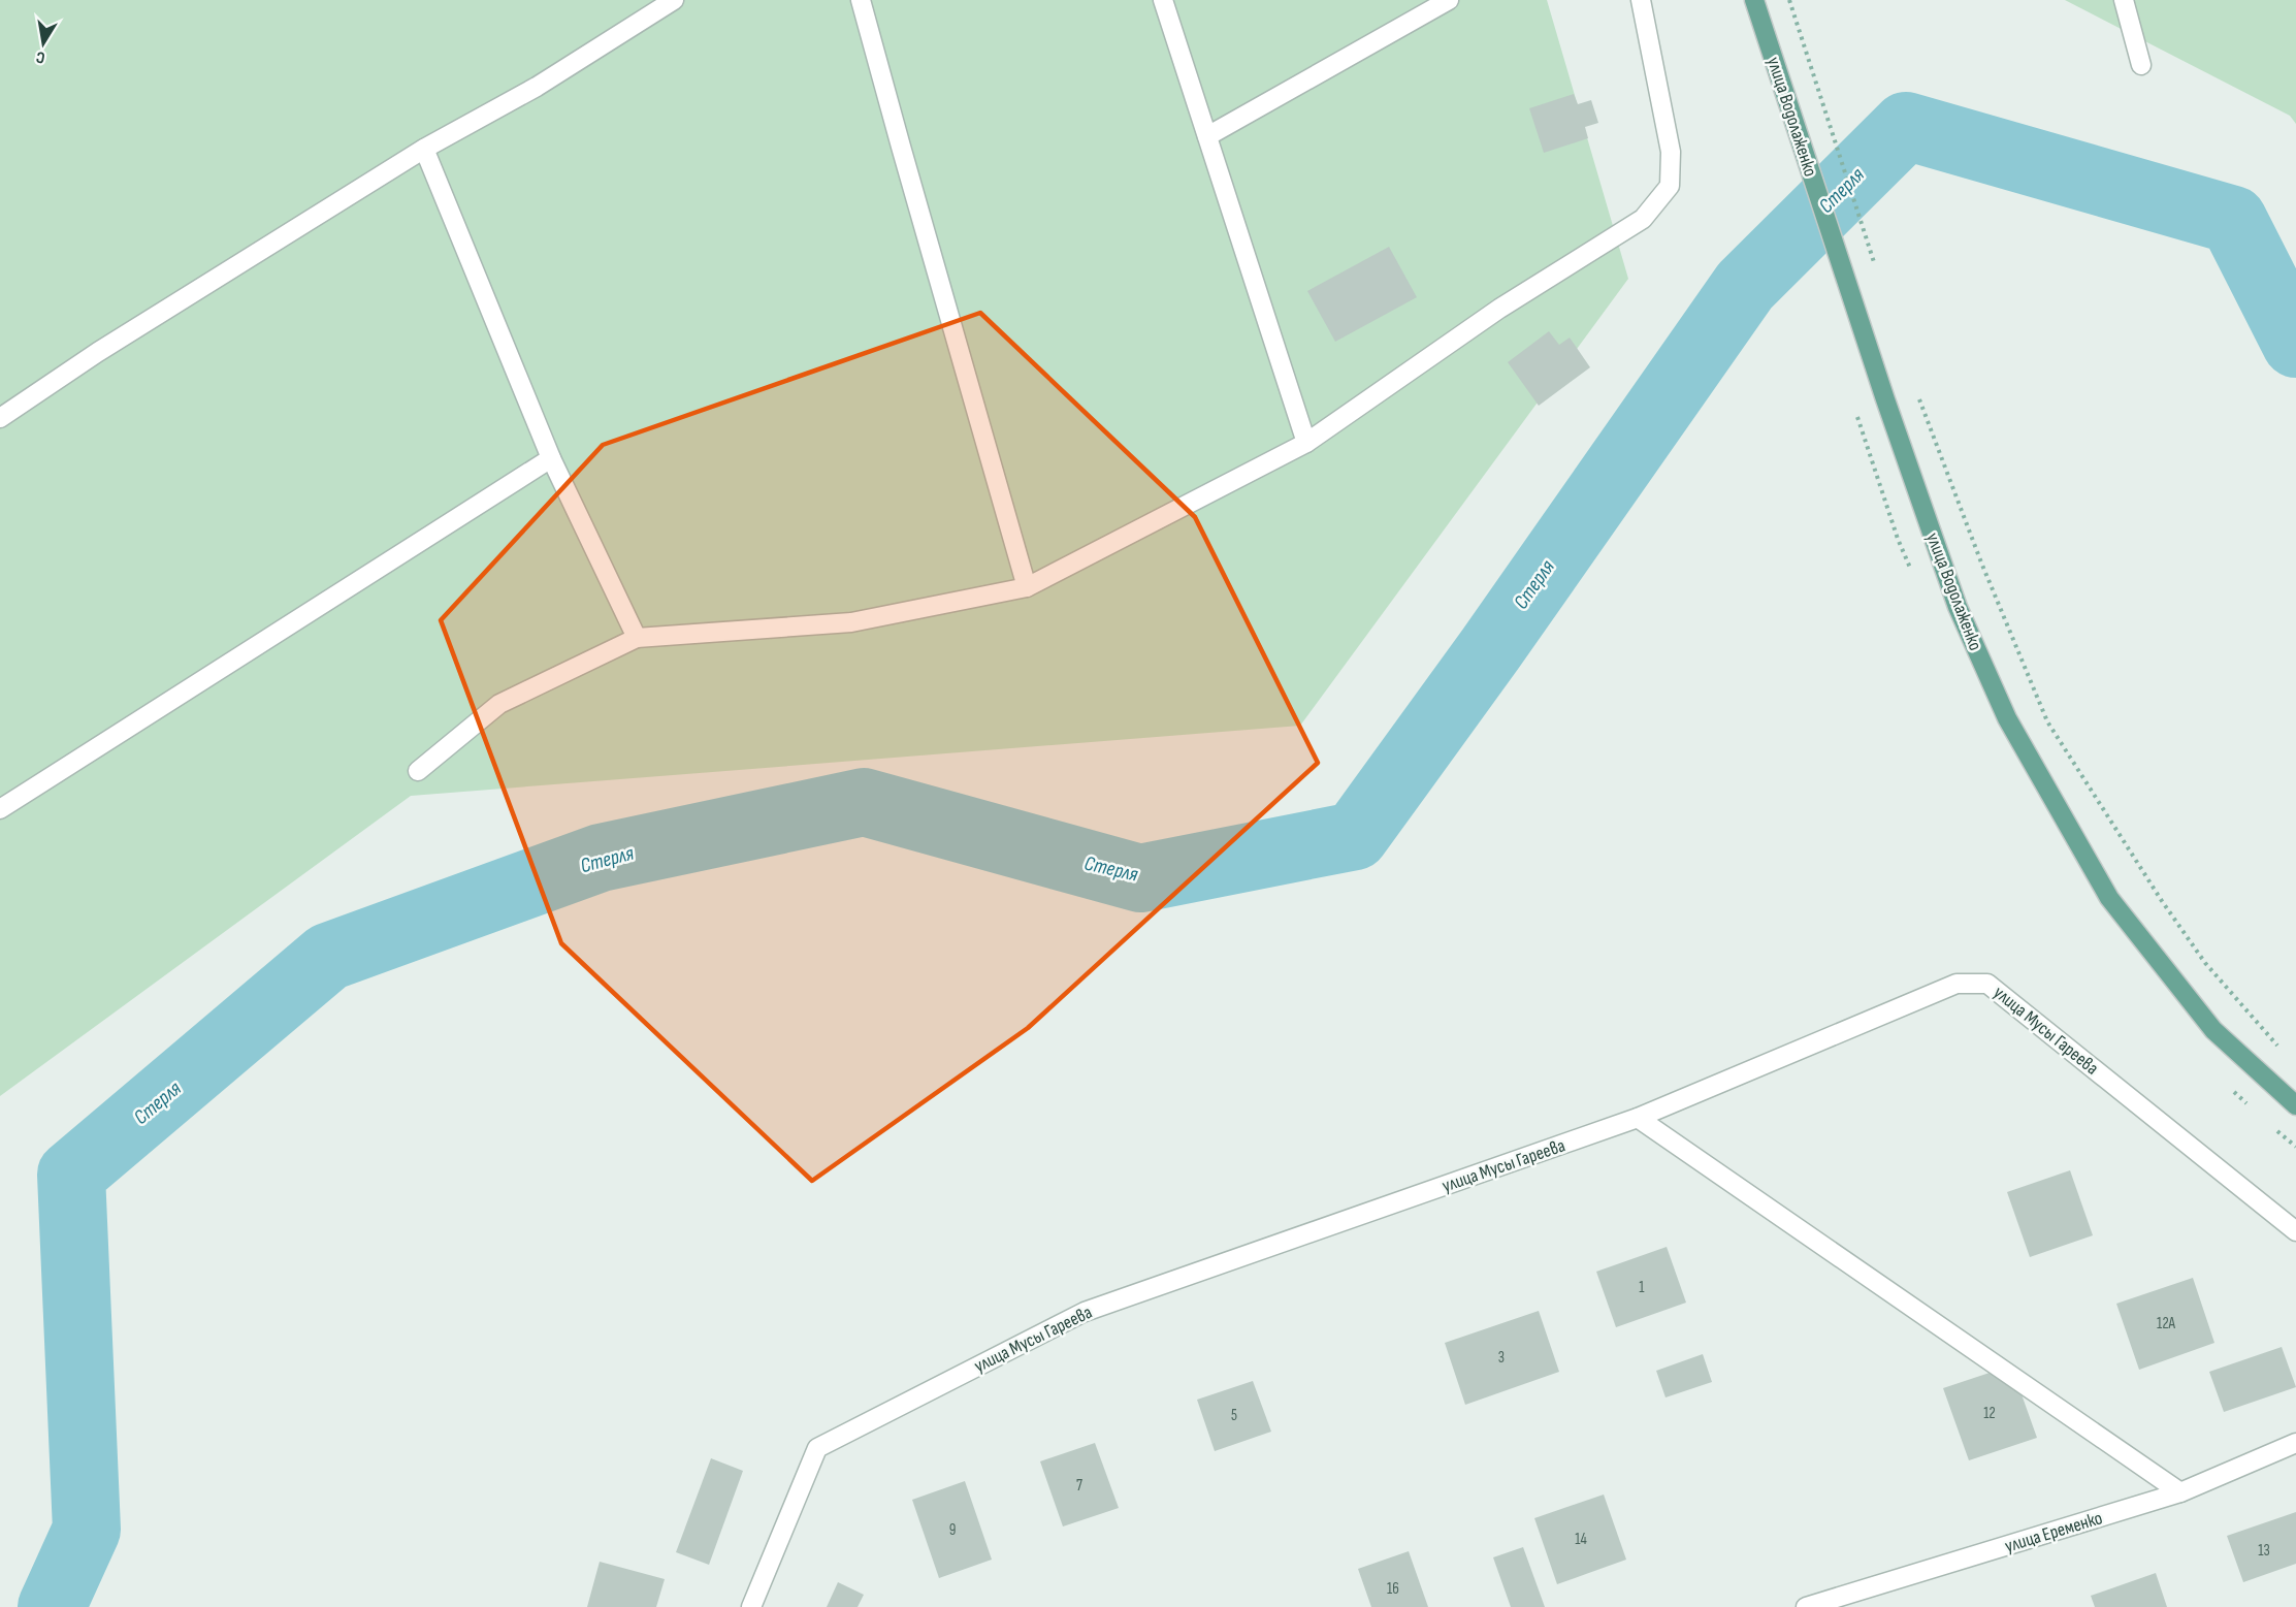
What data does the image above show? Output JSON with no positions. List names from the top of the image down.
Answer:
{
  "streets": {
    "main road": ["улица Водолаженко"],
    "street": ["улица Мусы Гареева", "улица Еременко"]
  },
  "water": ["Стерля"],
  "house_numbers": [
    "1",
    "12А",
    "3",
    "12",
    "5",
    "7",
    "9",
    "14",
    "13",
    "16"
  ],
  "north": "bottom"
}
